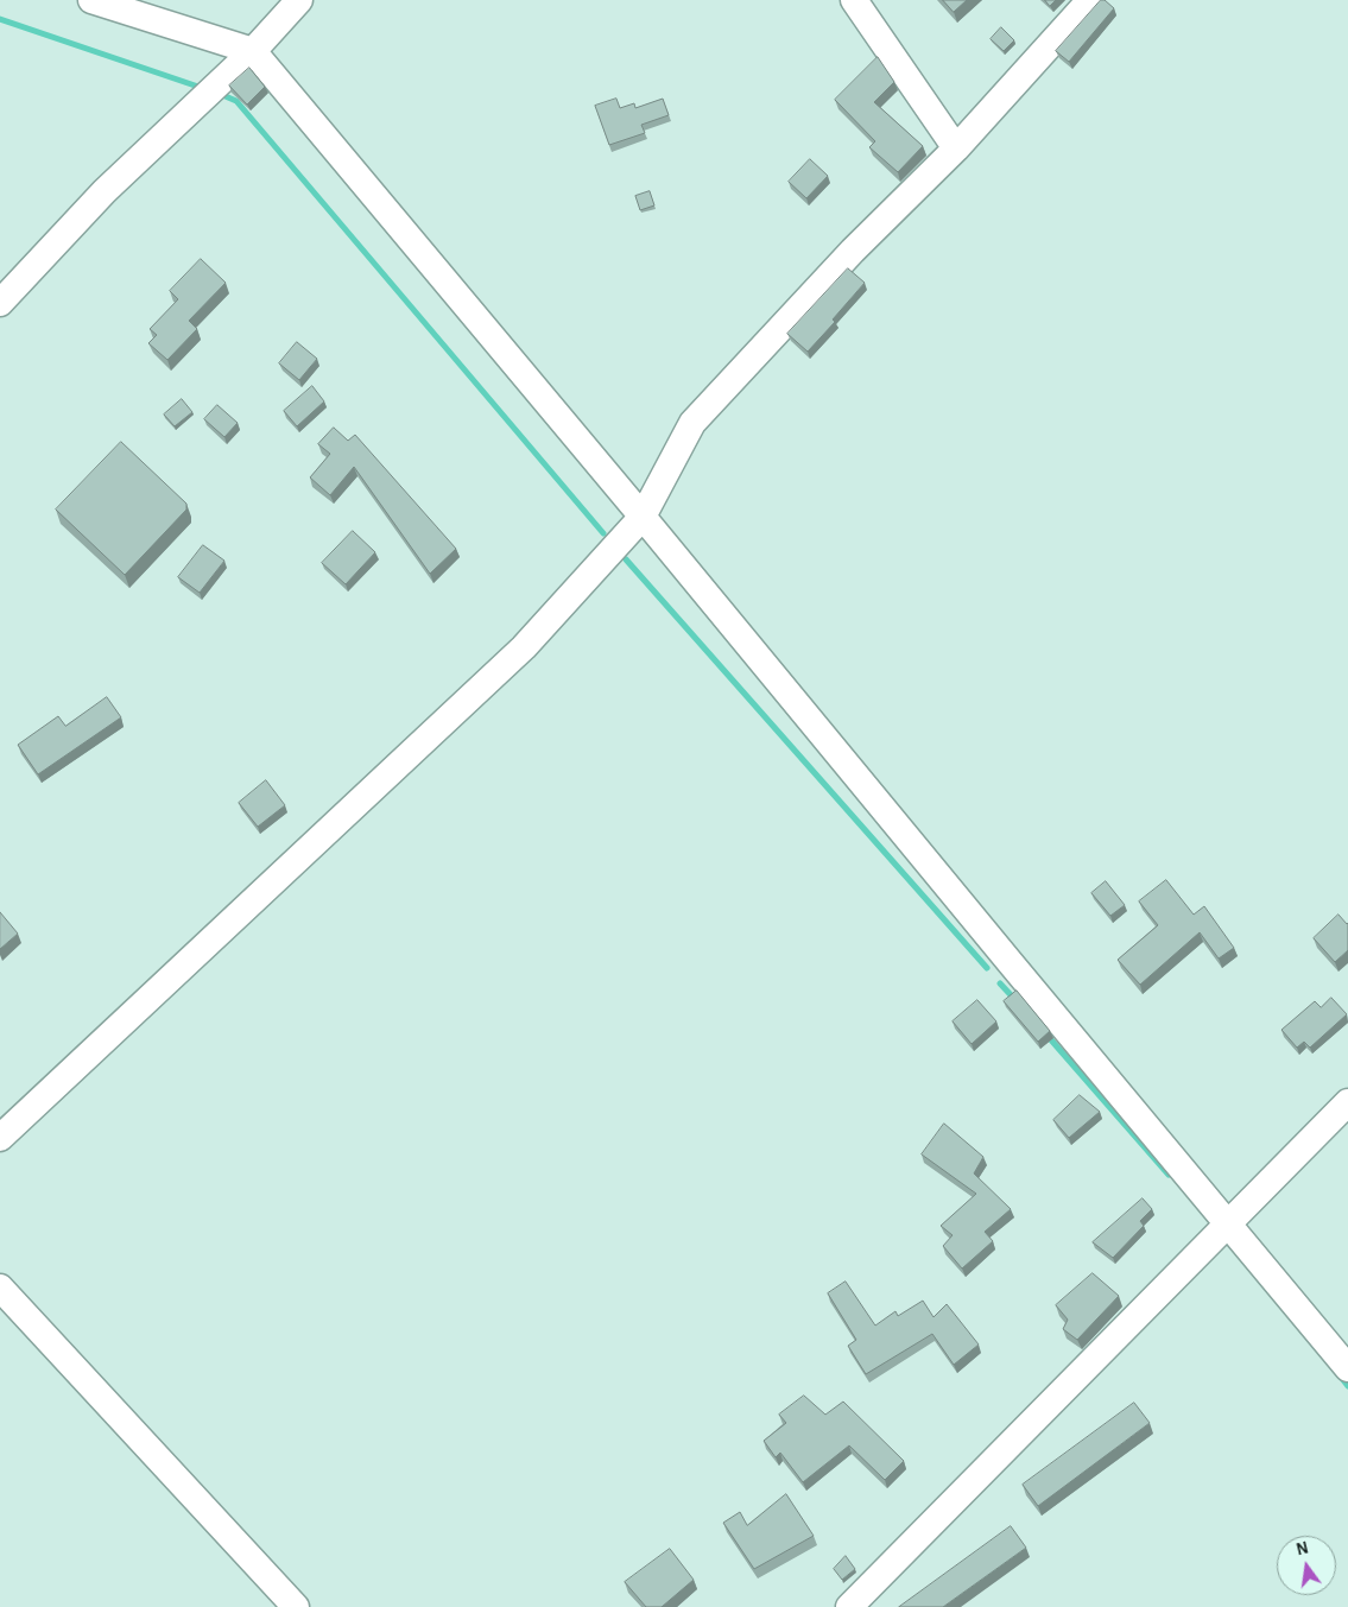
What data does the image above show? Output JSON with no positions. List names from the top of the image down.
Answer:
{
  "north": "top"
}
